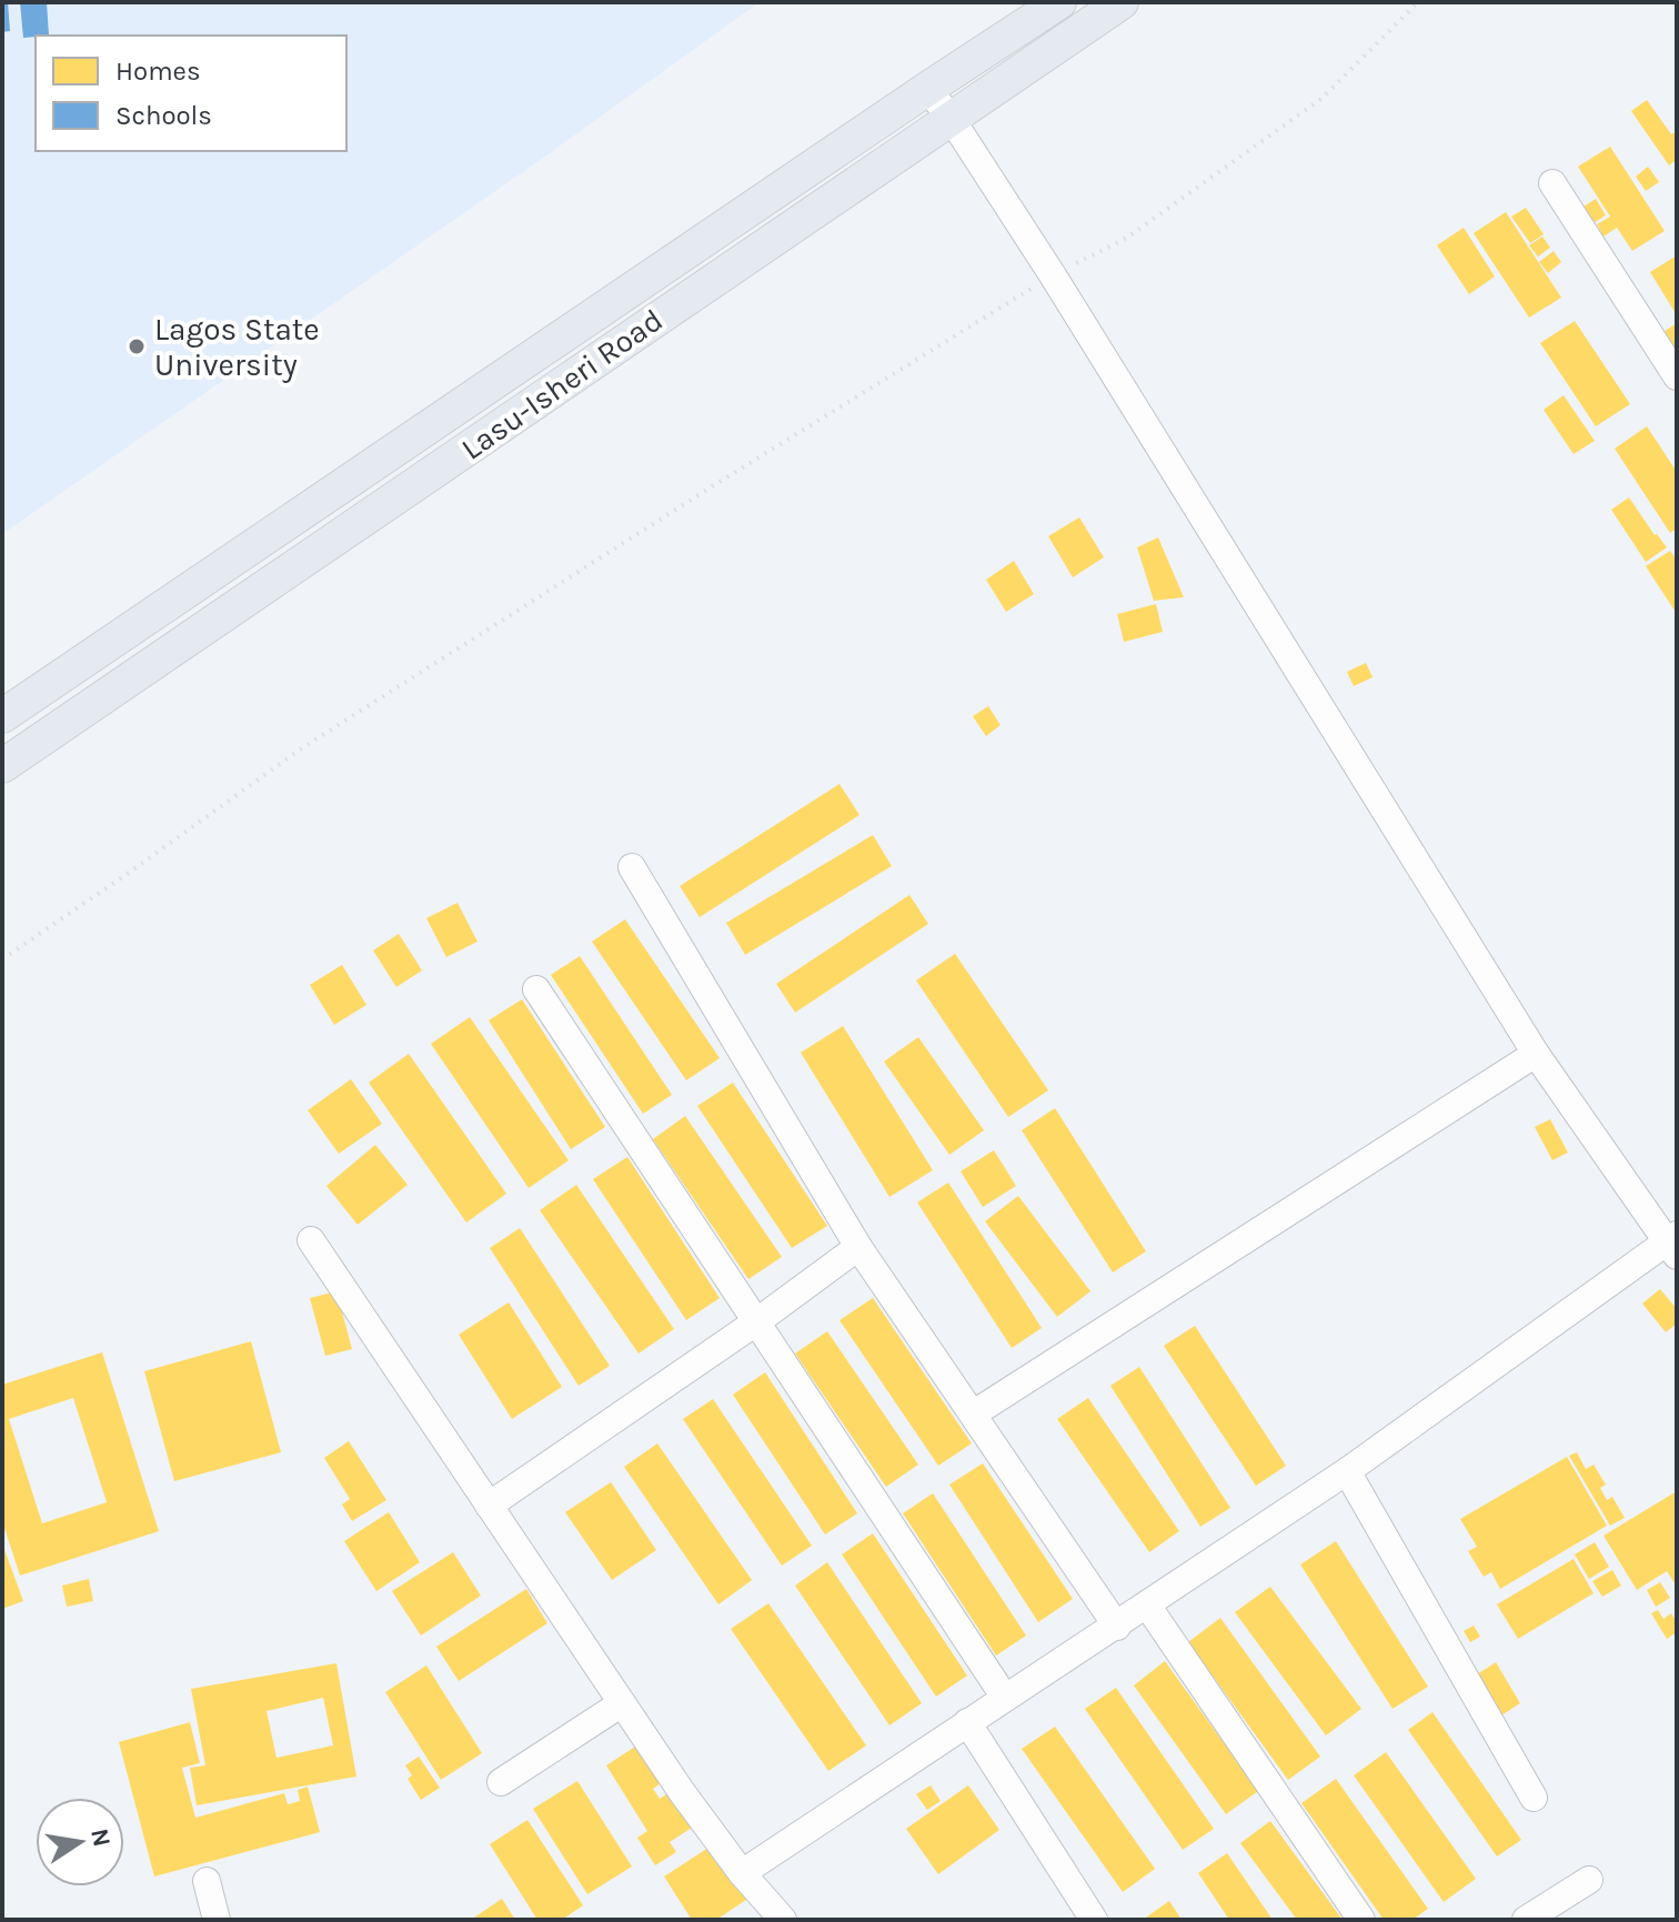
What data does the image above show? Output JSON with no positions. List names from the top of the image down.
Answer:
{
  "streets": {
    "main road": ["Lasu-Isheri Road"]
  },
  "places": ["Lagos State University"],
  "legend": ["Homes", "Schools"],
  "north": "right"
}
